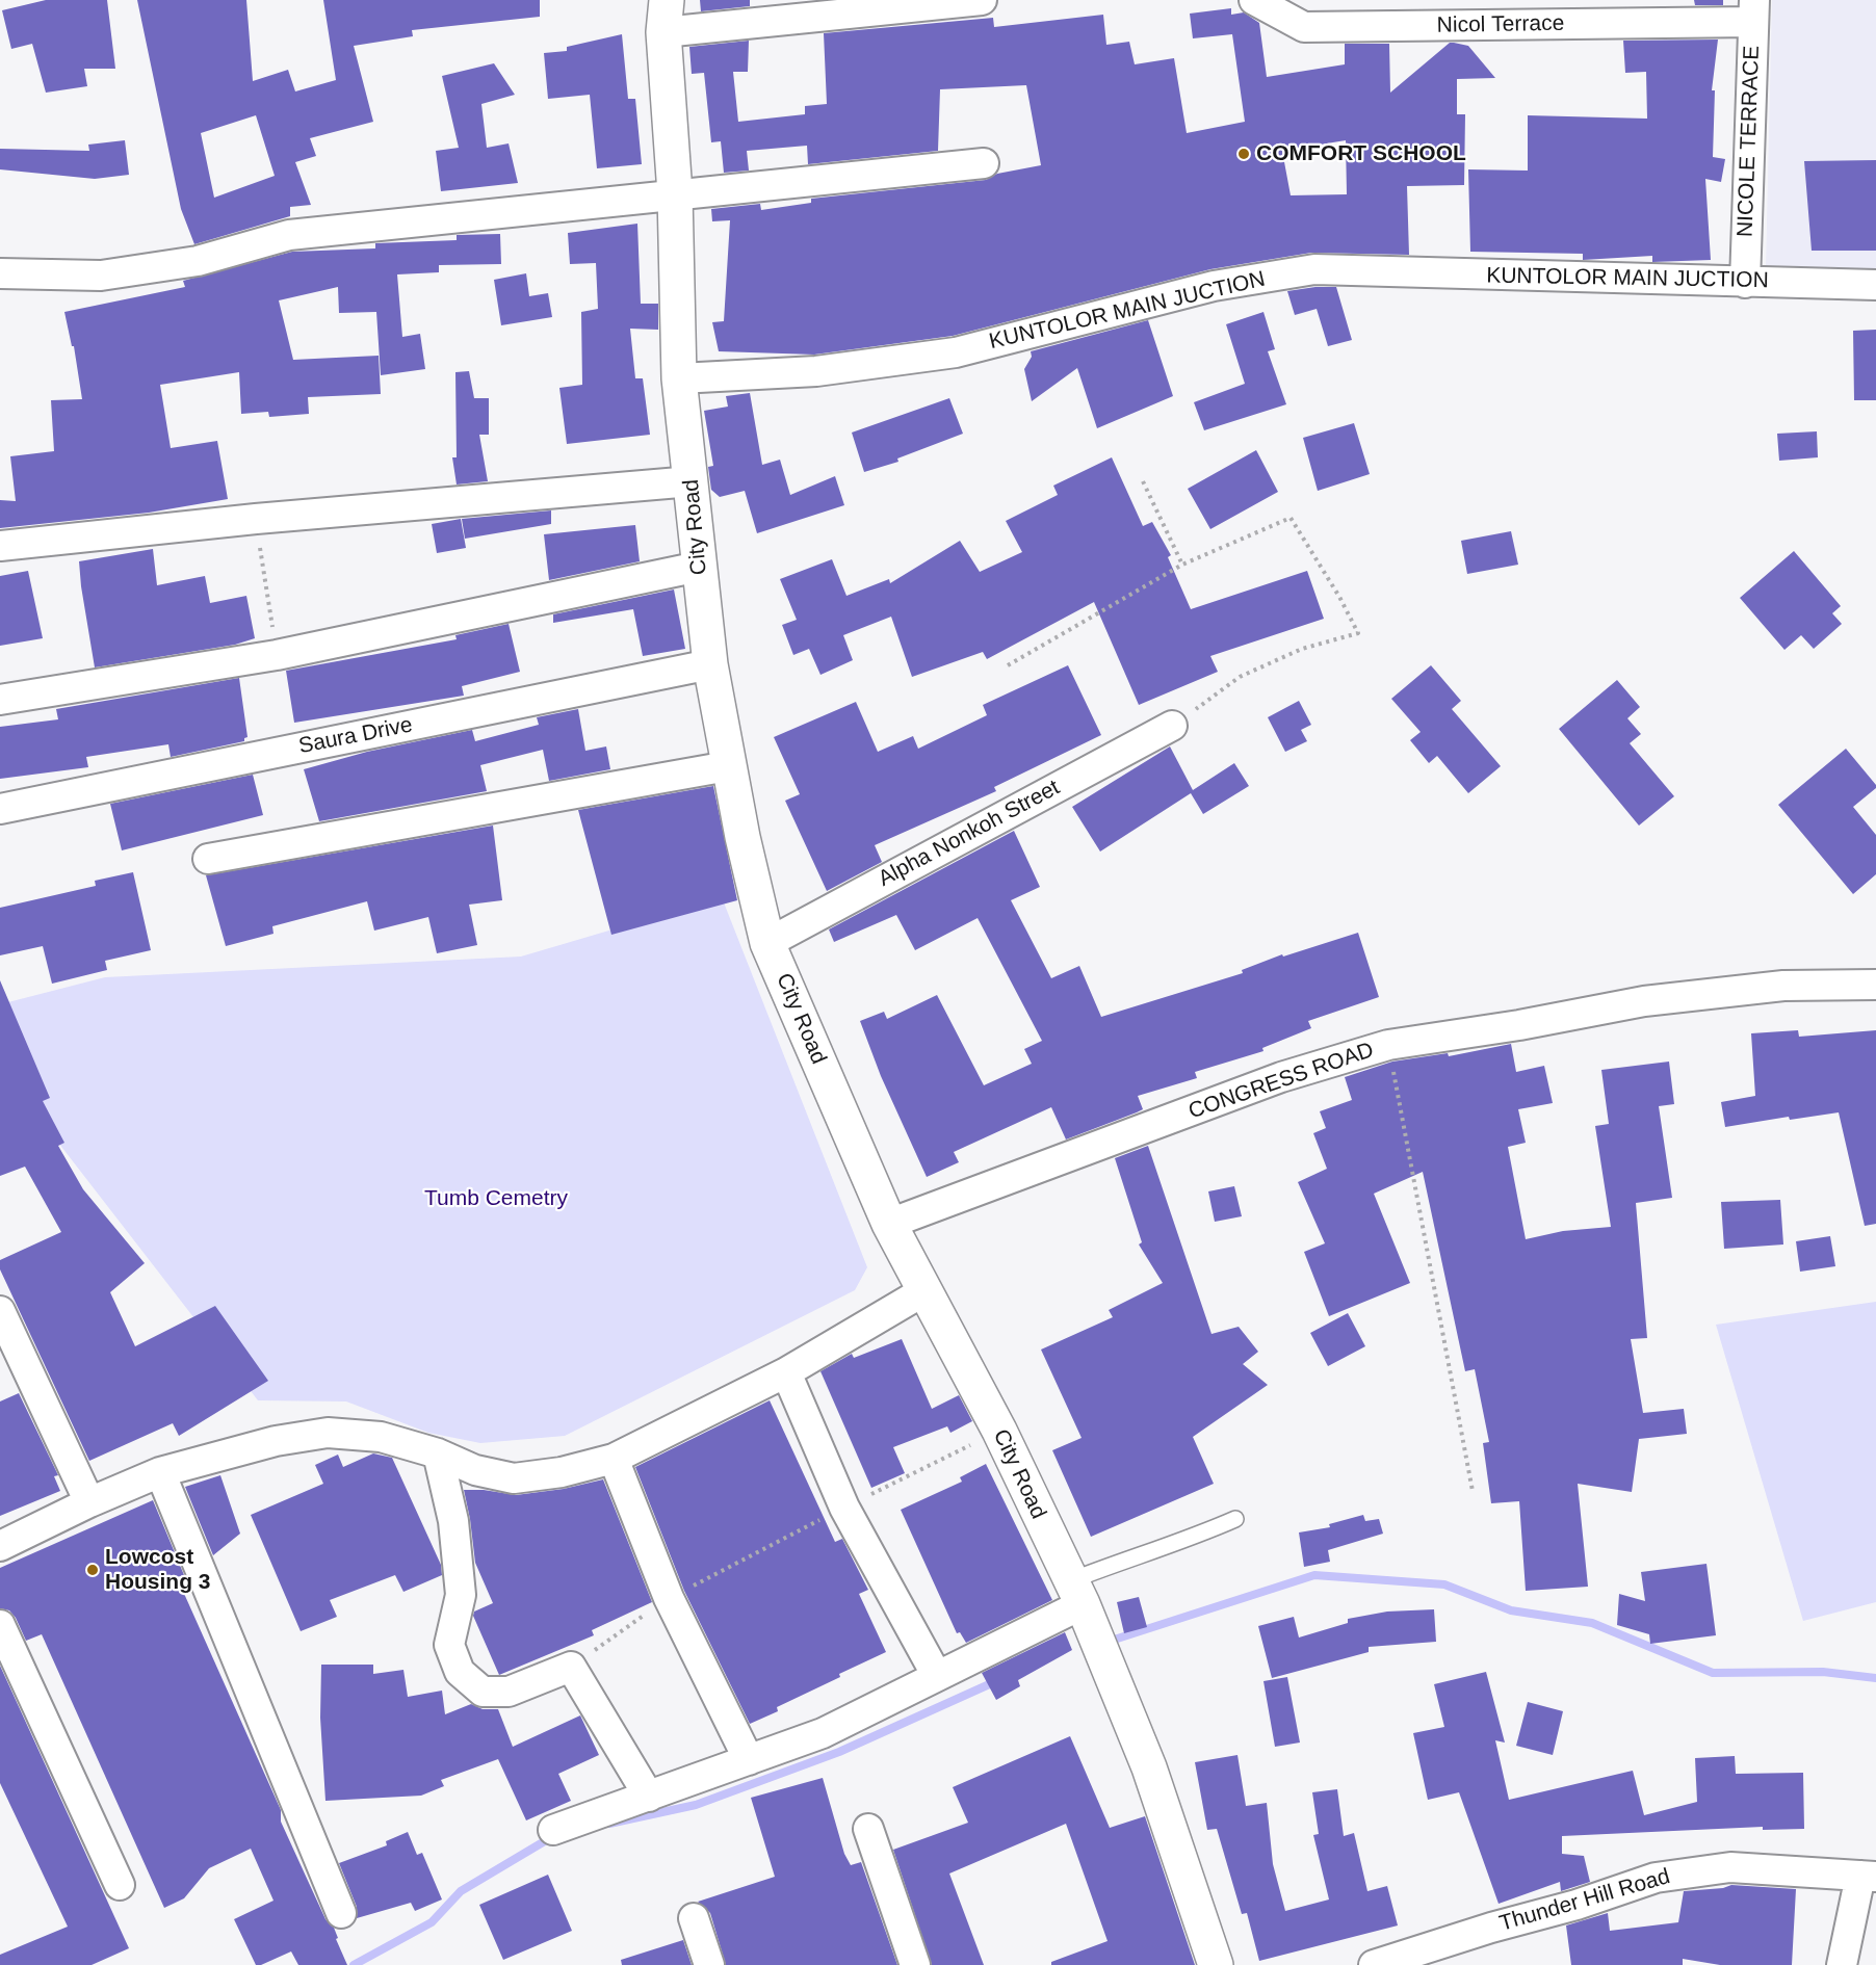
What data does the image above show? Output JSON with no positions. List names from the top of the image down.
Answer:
{
  "streets": {
    "main road": ["City Road"],
    "street": [
      "Nicol Terrace",
      "NICOLE TERRACE",
      "KUNTOLOR MAIN JUCTION",
      "Saura Drive",
      "Alpha Nonkoh Street",
      "CONGRESS ROAD",
      "Thunder Hill Road"
    ]
  },
  "crossings": [
    ["Nicol Terrace", "NICOLE TERRACE"],
    ["NICOLE TERRACE", "KUNTOLOR MAIN JUCTION"],
    ["KUNTOLOR MAIN JUCTION", "City Road"],
    ["City Road", "Saura Drive"],
    ["City Road", "Alpha Nonkoh Street"],
    ["City Road", "CONGRESS ROAD"]
  ],
  "parks": ["Tumb Cemetry"],
  "places": ["COMFORT SCHOOL", "Lowcost Housing 3"]
}
